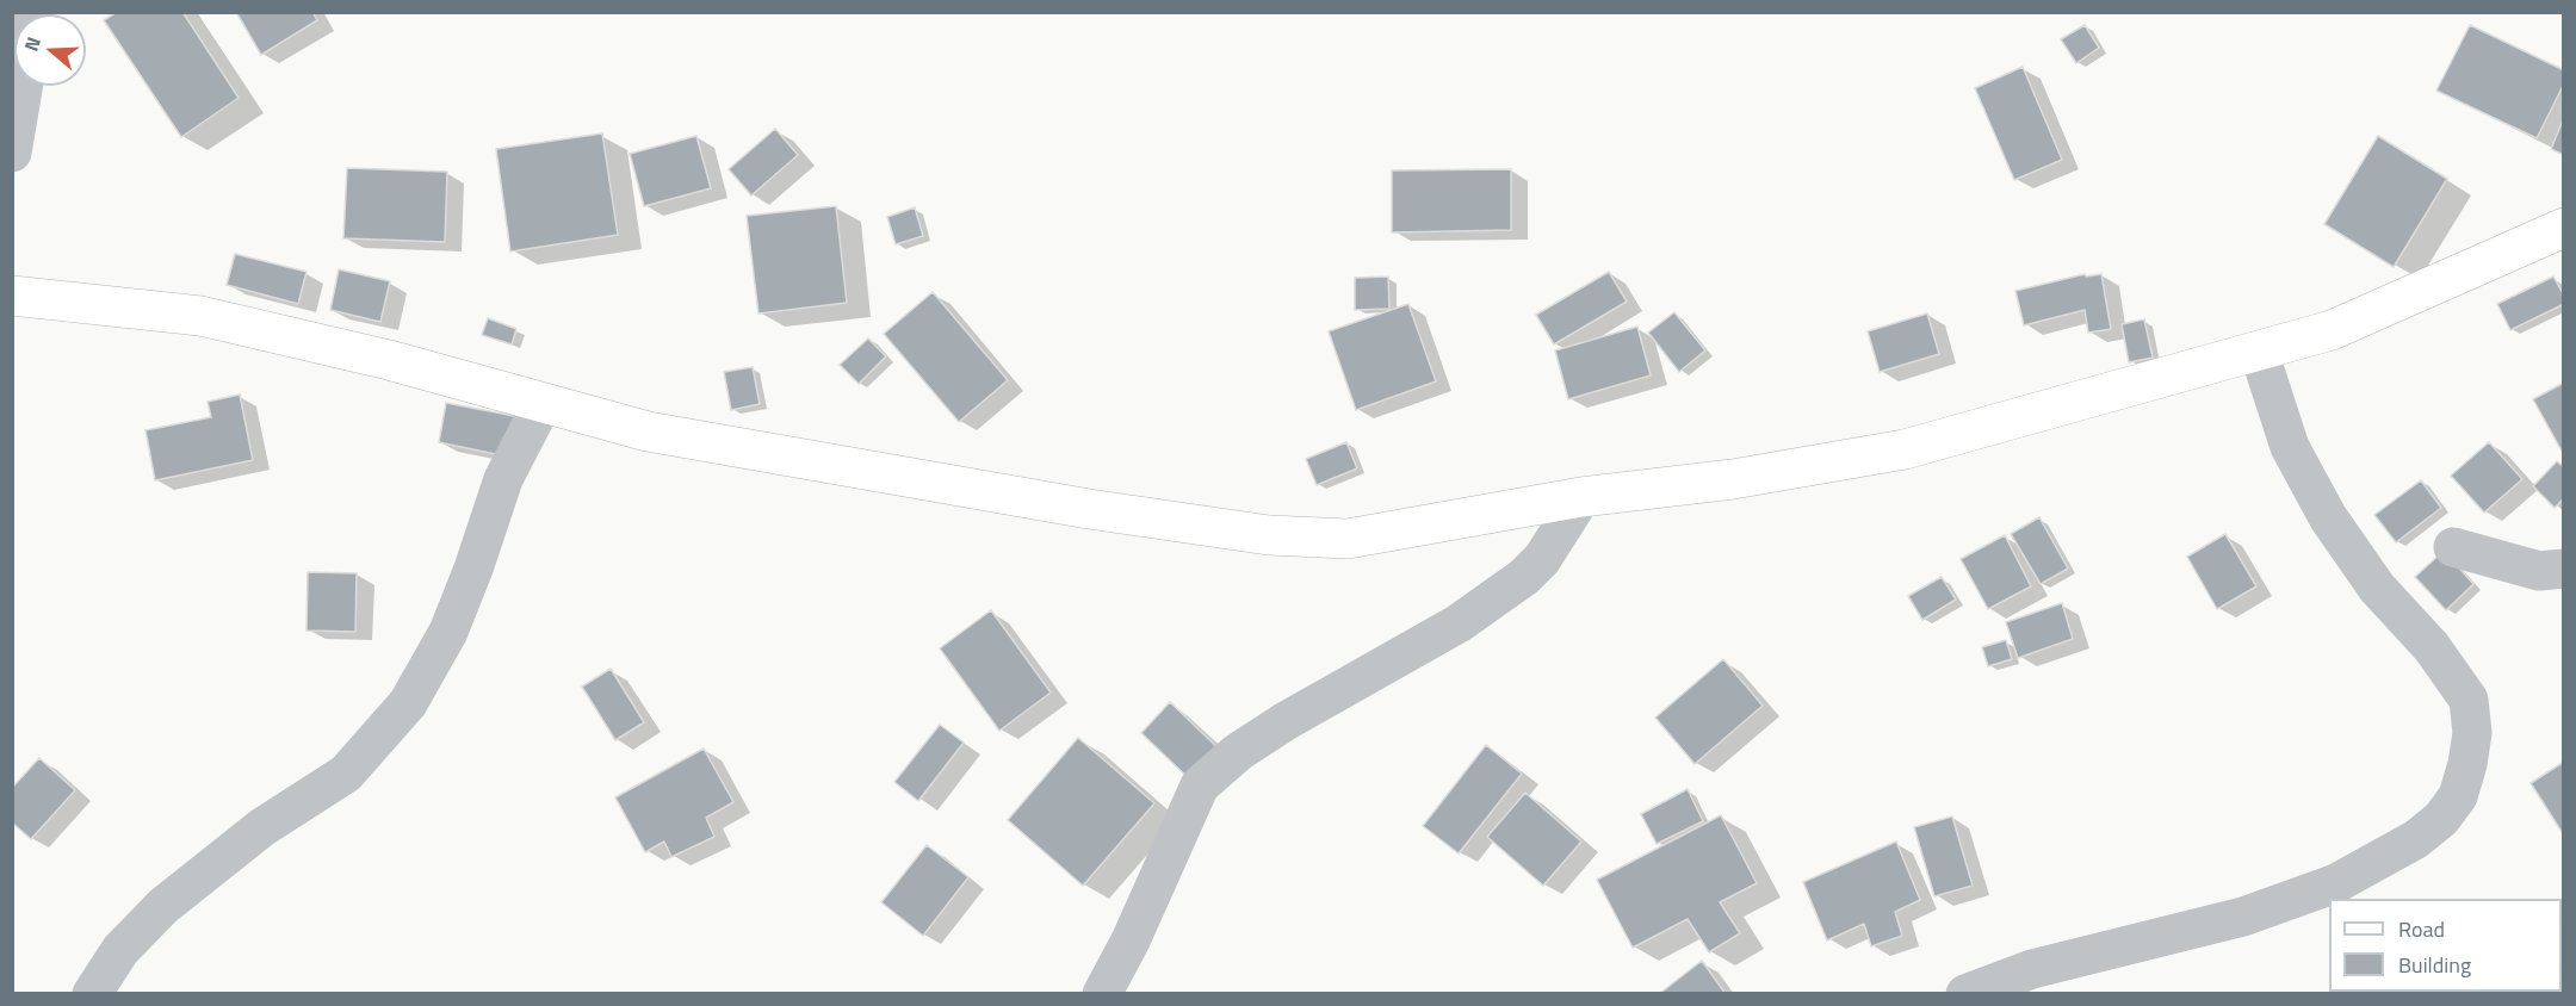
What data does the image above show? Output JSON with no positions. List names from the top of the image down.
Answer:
{
  "legend": ["Road", "Building"],
  "north": "left"
}
